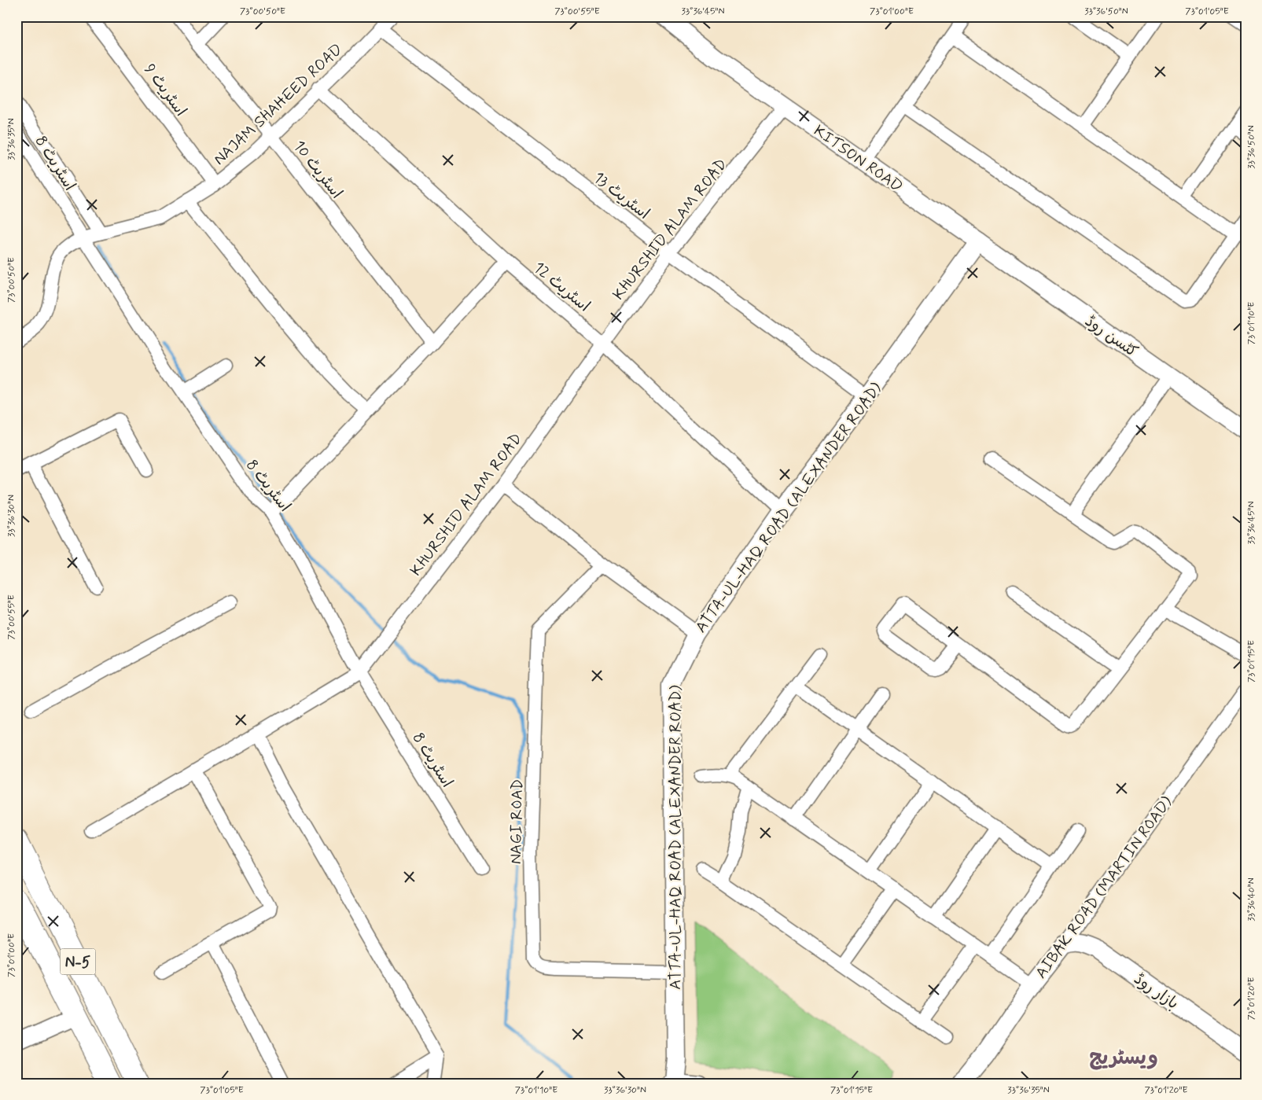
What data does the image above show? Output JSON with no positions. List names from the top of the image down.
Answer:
{
  "streets": {
    "highway": ["N-5"],
    "street": [
      "اسٹریٹ 9",
      "NAJAM SHAHEED ROAD",
      "KITSON ROAD",
      "اسٹریٹ 8",
      "اسٹریٹ 10",
      "اسٹریٹ 13",
      "KHURSHID ALAM ROAD",
      "اسٹریٹ 12",
      "کٹسن روڈ",
      "ATTA-UL-HAQ ROAD (ALEXANDER ROAD)",
      "NAGI ROAD",
      "AIBAK ROAD (MARTIN ROAD)",
      "بازار روڈ"
    ]
  },
  "crossings": [
    ["اسٹریٹ 9", "NAJAM SHAHEED ROAD"],
    ["NAJAM SHAHEED ROAD", "اسٹریٹ 8"],
    ["NAJAM SHAHEED ROAD", "اسٹریٹ 10"],
    ["NAJAM SHAHEED ROAD", "اسٹریٹ 13"],
    ["NAJAM SHAHEED ROAD", "اسٹریٹ 12"],
    ["KITSON ROAD", "KHURSHID ALAM ROAD"],
    ["KITSON ROAD", "کٹسن روڈ"],
    ["KITSON ROAD", "ATTA-UL-HAQ ROAD (ALEXANDER ROAD)"],
    ["اسٹریٹ 8", "KHURSHID ALAM ROAD"],
    ["اسٹریٹ 13", "KHURSHID ALAM ROAD"],
    ["اسٹریٹ 13", "ATTA-UL-HAQ ROAD (ALEXANDER ROAD)"],
    ["KHURSHID ALAM ROAD", "اسٹریٹ 12"],
    ["اسٹریٹ 12", "ATTA-UL-HAQ ROAD (ALEXANDER ROAD)"],
    ["کٹسن روڈ", "ATTA-UL-HAQ ROAD (ALEXANDER ROAD)"],
    ["ATTA-UL-HAQ ROAD (ALEXANDER ROAD)", "NAGI ROAD"],
    ["AIBAK ROAD (MARTIN ROAD)", "بازار روڈ"]
  ],
  "districts": ["ویسٹریج"],
  "coordinates": [
    "73°00'50\"E",
    "73°00'55\"E",
    "33°36'45\"N",
    "73°01'00\"E",
    "33°36'50\"N",
    "73°01'05\"E",
    "33°36'35\"N",
    "73°01'10\"E",
    "33°36'30\"N",
    "73°01'15\"E",
    "33°36'40\"N",
    "73°01'20\"E"
  ]
}
